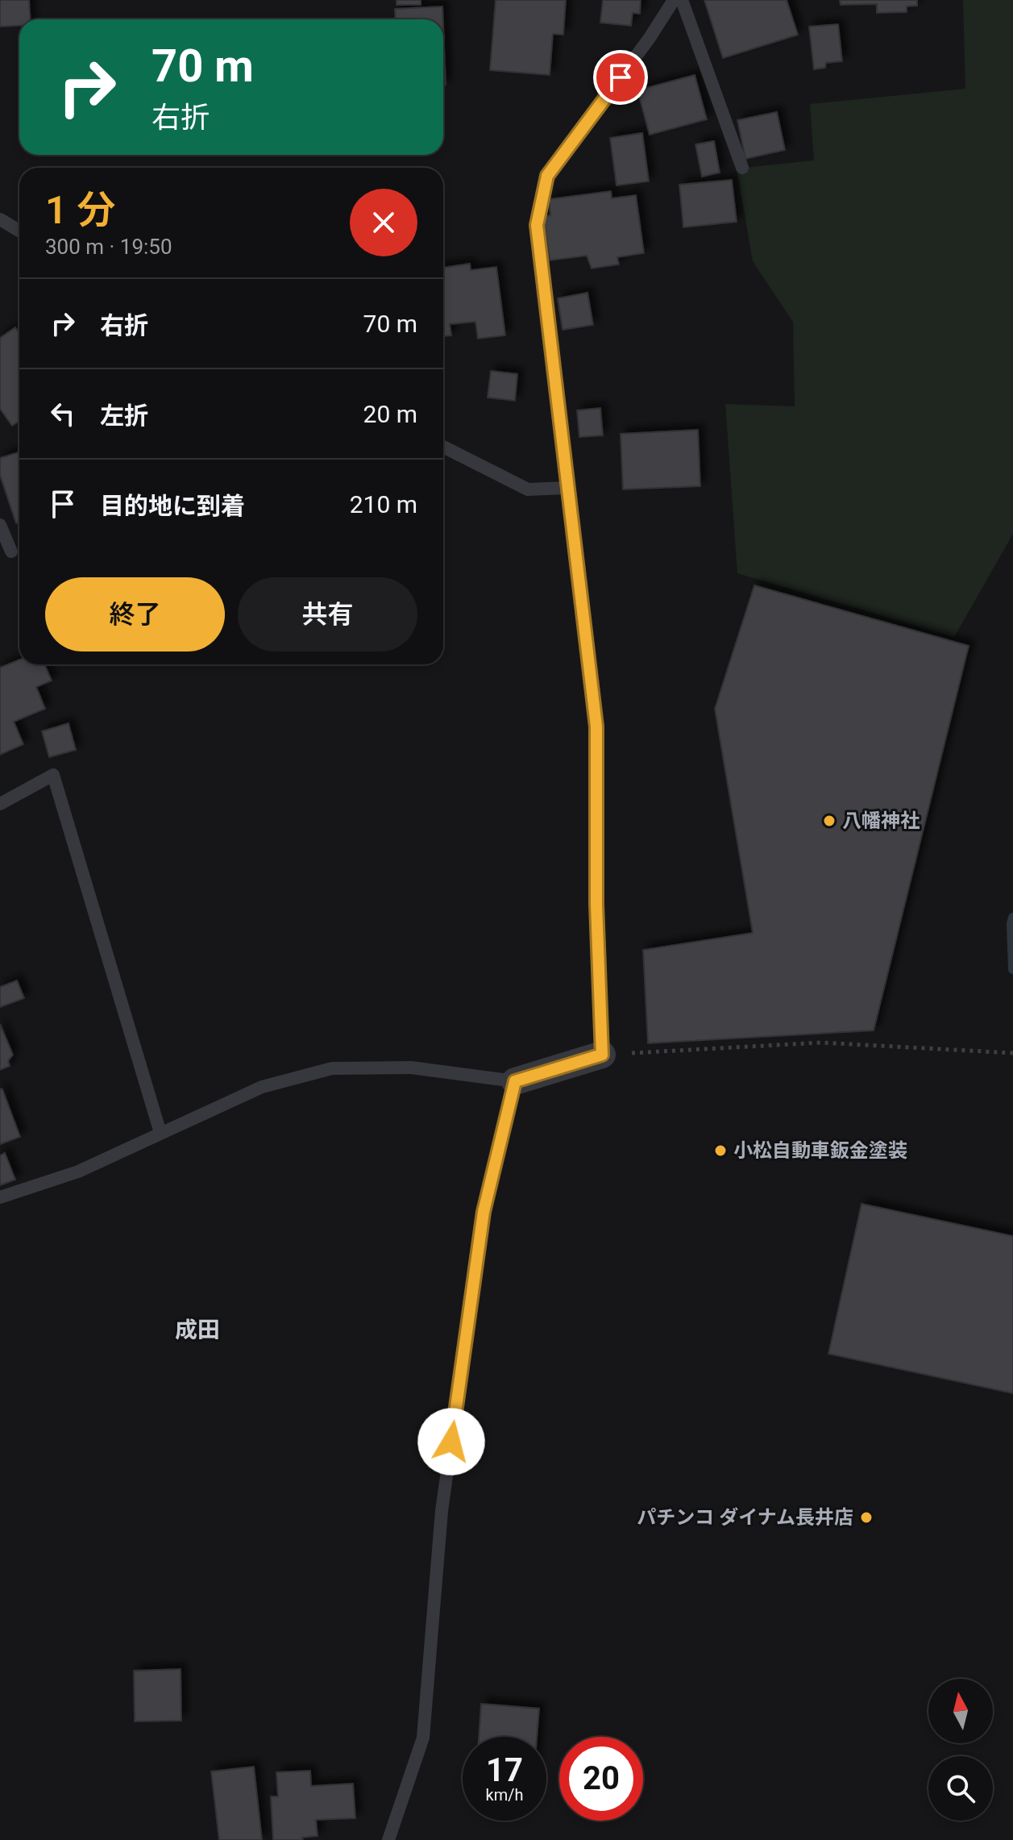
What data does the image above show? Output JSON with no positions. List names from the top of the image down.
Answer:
{
  "districts": ["成田"],
  "places": ["八幡神社", "小松自動車鈑金塗装", "パチンコ ダイナム長井店"],
  "north": "top",
  "page": {
    "turn": ["70 m", "右折"],
    "heading": ["1 分", "300 m · 19:50"],
    "list": [
      {
        "name": "右折",
        "value": "70 m"
      },
      {
        "name": "左折",
        "value": "20 m"
      },
      {
        "name": "目的地に到着",
        "value": "210 m"
      }
    ],
    "buttons": ["終了", "共有"],
    "speed": "17 km/h",
    "limit": "20"
  }
}
